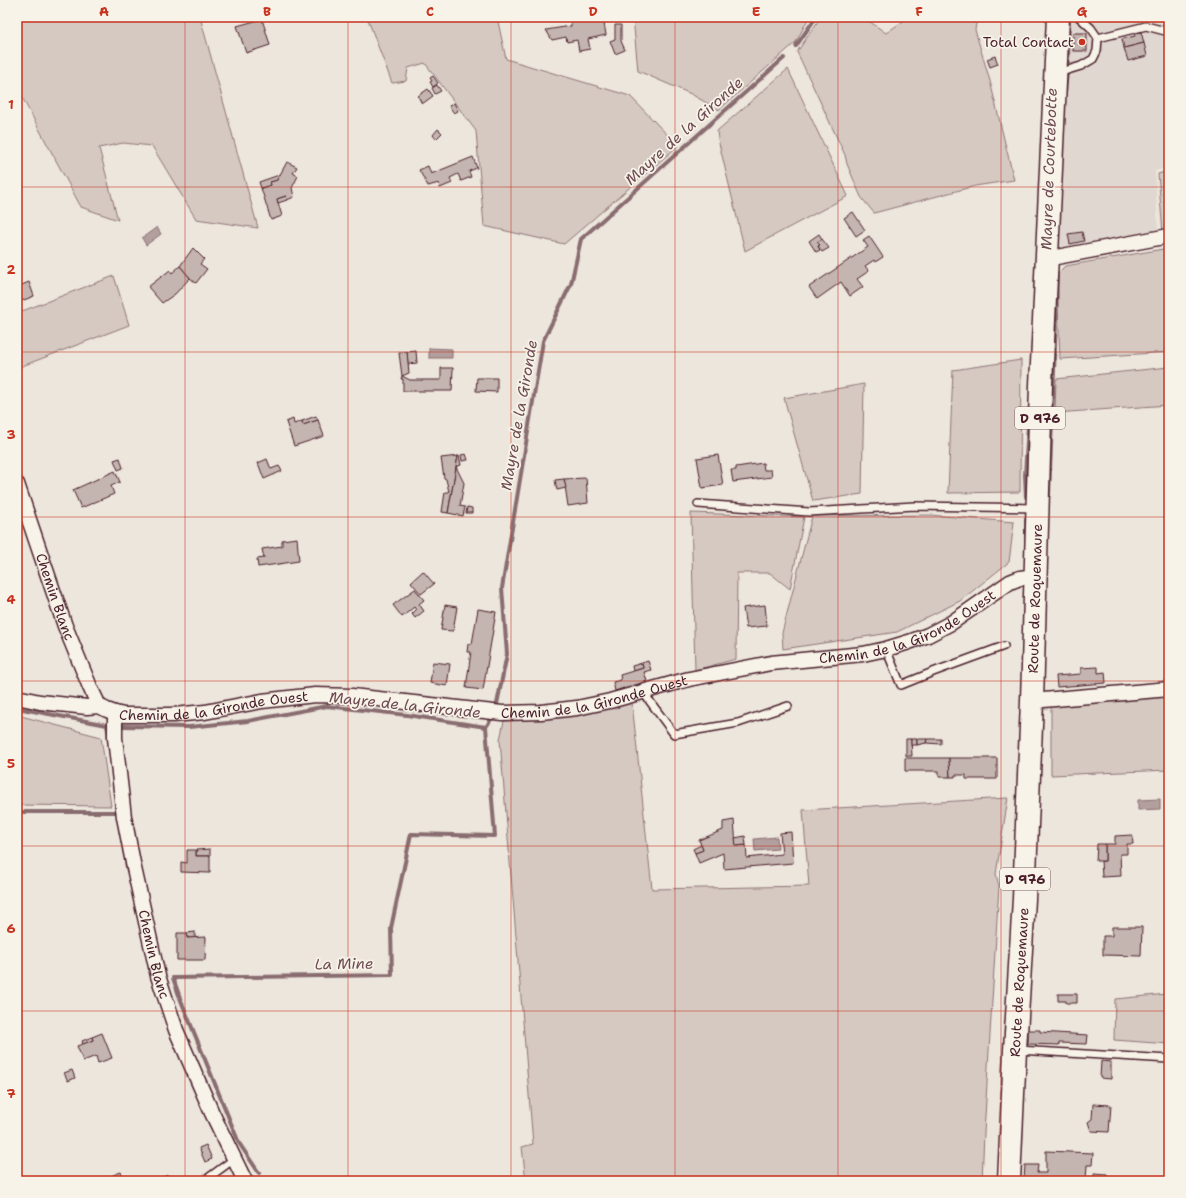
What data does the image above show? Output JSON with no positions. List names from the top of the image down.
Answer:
{
  "streets": {
    "main road": ["D 976", "Route de Roquemaure"],
    "street": ["Chemin Blanc", "Chemin de la Gironde Ouest"]
  },
  "crossings": [
    ["Chemin Blanc", "Chemin de la Gironde Ouest"],
    ["Route de Roquemaure", "Chemin de la Gironde Ouest"]
  ],
  "water": ["Mayre de la Gironde", "Mayre de Courtebotte", "La Mine"],
  "places": ["Total Contact"],
  "grid": {
    "columns": [
      "A",
      "B",
      "C",
      "D",
      "E",
      "F",
      "G"
    ],
    "rows": [
      "1",
      "2",
      "3",
      "4",
      "5",
      "6",
      "7"
    ]
  }
}
